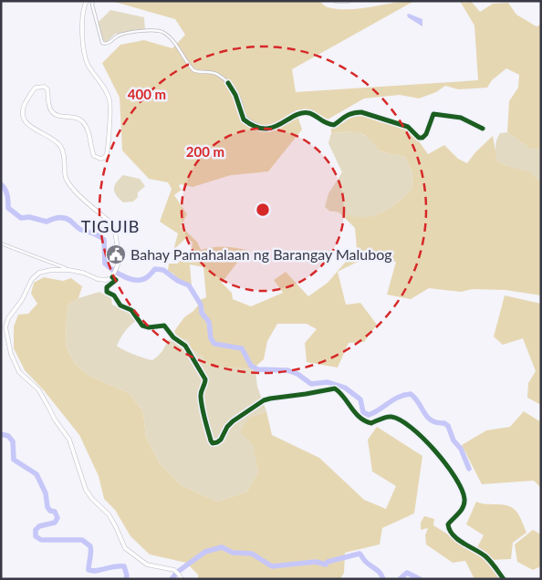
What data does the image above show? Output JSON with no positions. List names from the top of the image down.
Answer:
{
  "districts": ["TIGUIB"],
  "places": {
    "public building": ["Bahay Pamahalaan ng Barangay Malubog"]
  },
  "rings": ["400 m", "200 m"]
}
